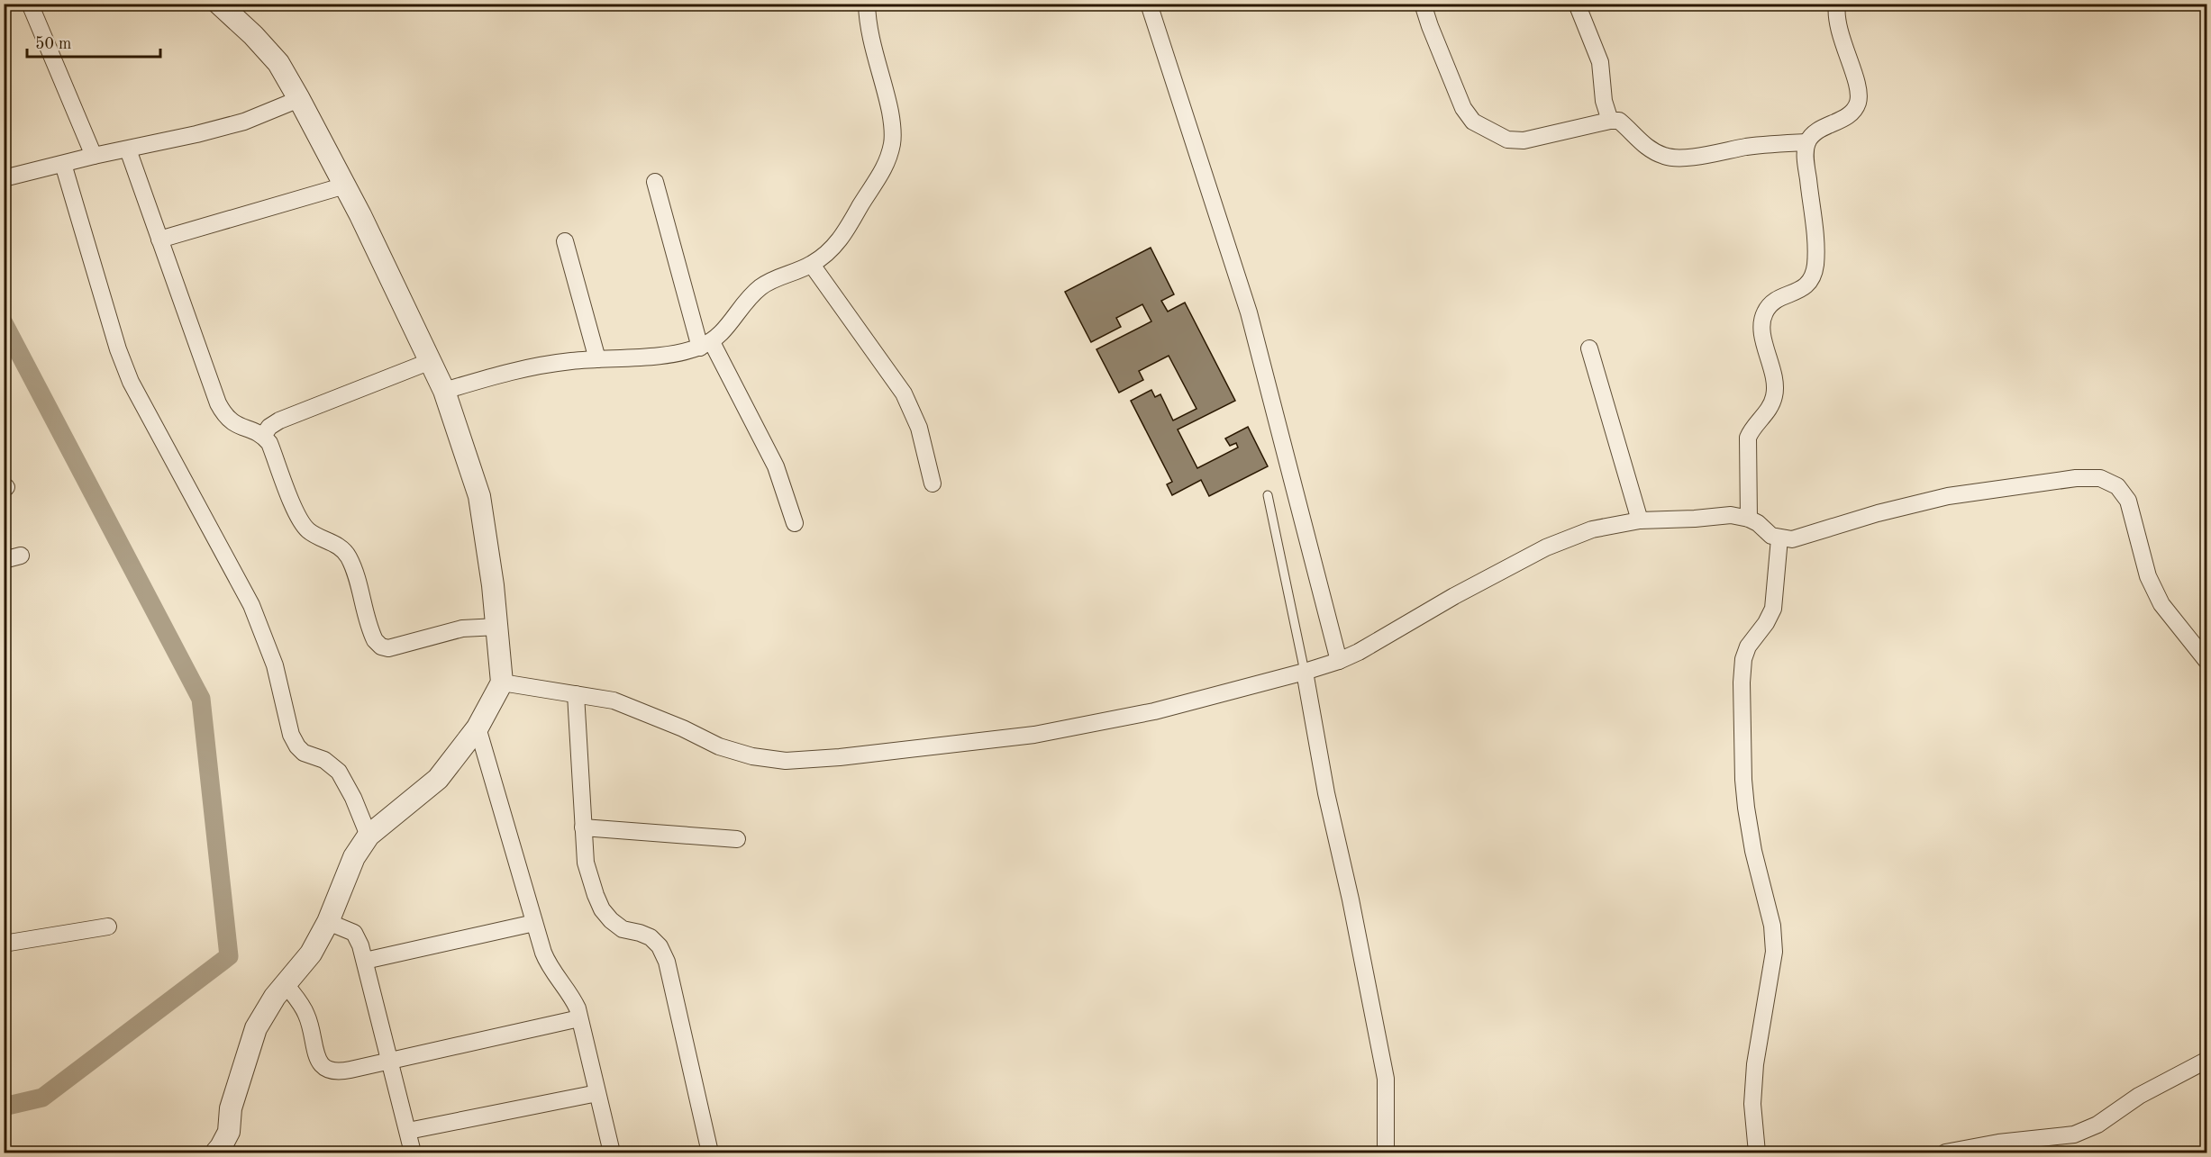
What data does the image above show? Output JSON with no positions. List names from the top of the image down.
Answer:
{
  "scale_bar": "50 m"
}
